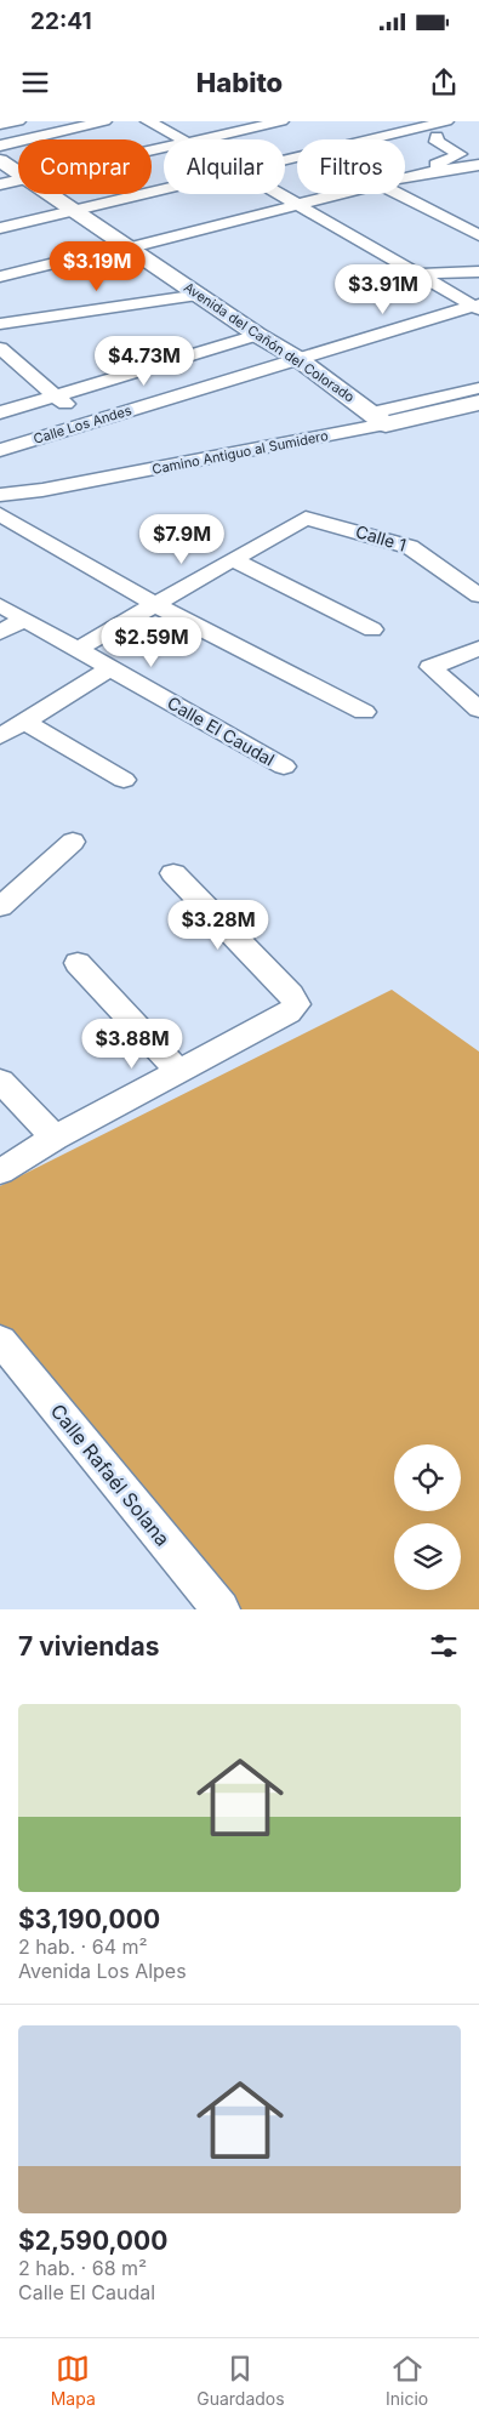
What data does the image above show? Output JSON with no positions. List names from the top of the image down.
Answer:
{
  "streets": {
    "main road": ["Avenida del Cañón del Colorado", "Camino Antiguo al Sumidero"],
    "street": [
      "Calle Los Andes",
      "Calle 1",
      "Calle El Caudal",
      "Calle Rafaél Solana"
    ]
  },
  "crossings": [
    ["Avenida del Cañón del Colorado", "Calle Los Andes"],
    ["Avenida del Cañón del Colorado", "Camino Antiguo al Sumidero"]
  ],
  "page": {
    "status": "22:41",
    "header": "Habito",
    "chip": ["Comprar", "Alquilar", "Filtros"],
    "price": [
      "$3.19M",
      "$3.91M",
      "$4.73M",
      "$7.9M",
      "$2.59M",
      "$3.28M",
      "$3.88M"
    ],
    "heading": "7 viviendas",
    "list": [
      {
        "name": "$3,190,000",
        "note": "2 hab. · 64 m² · Avenida Los Alpes"
      },
      {
        "name": "$2,590,000",
        "note": "2 hab. · 68 m² · Calle El Caudal"
      }
    ],
    "tabs": ["Mapa", "Guardados", "Inicio"]
  }
}
